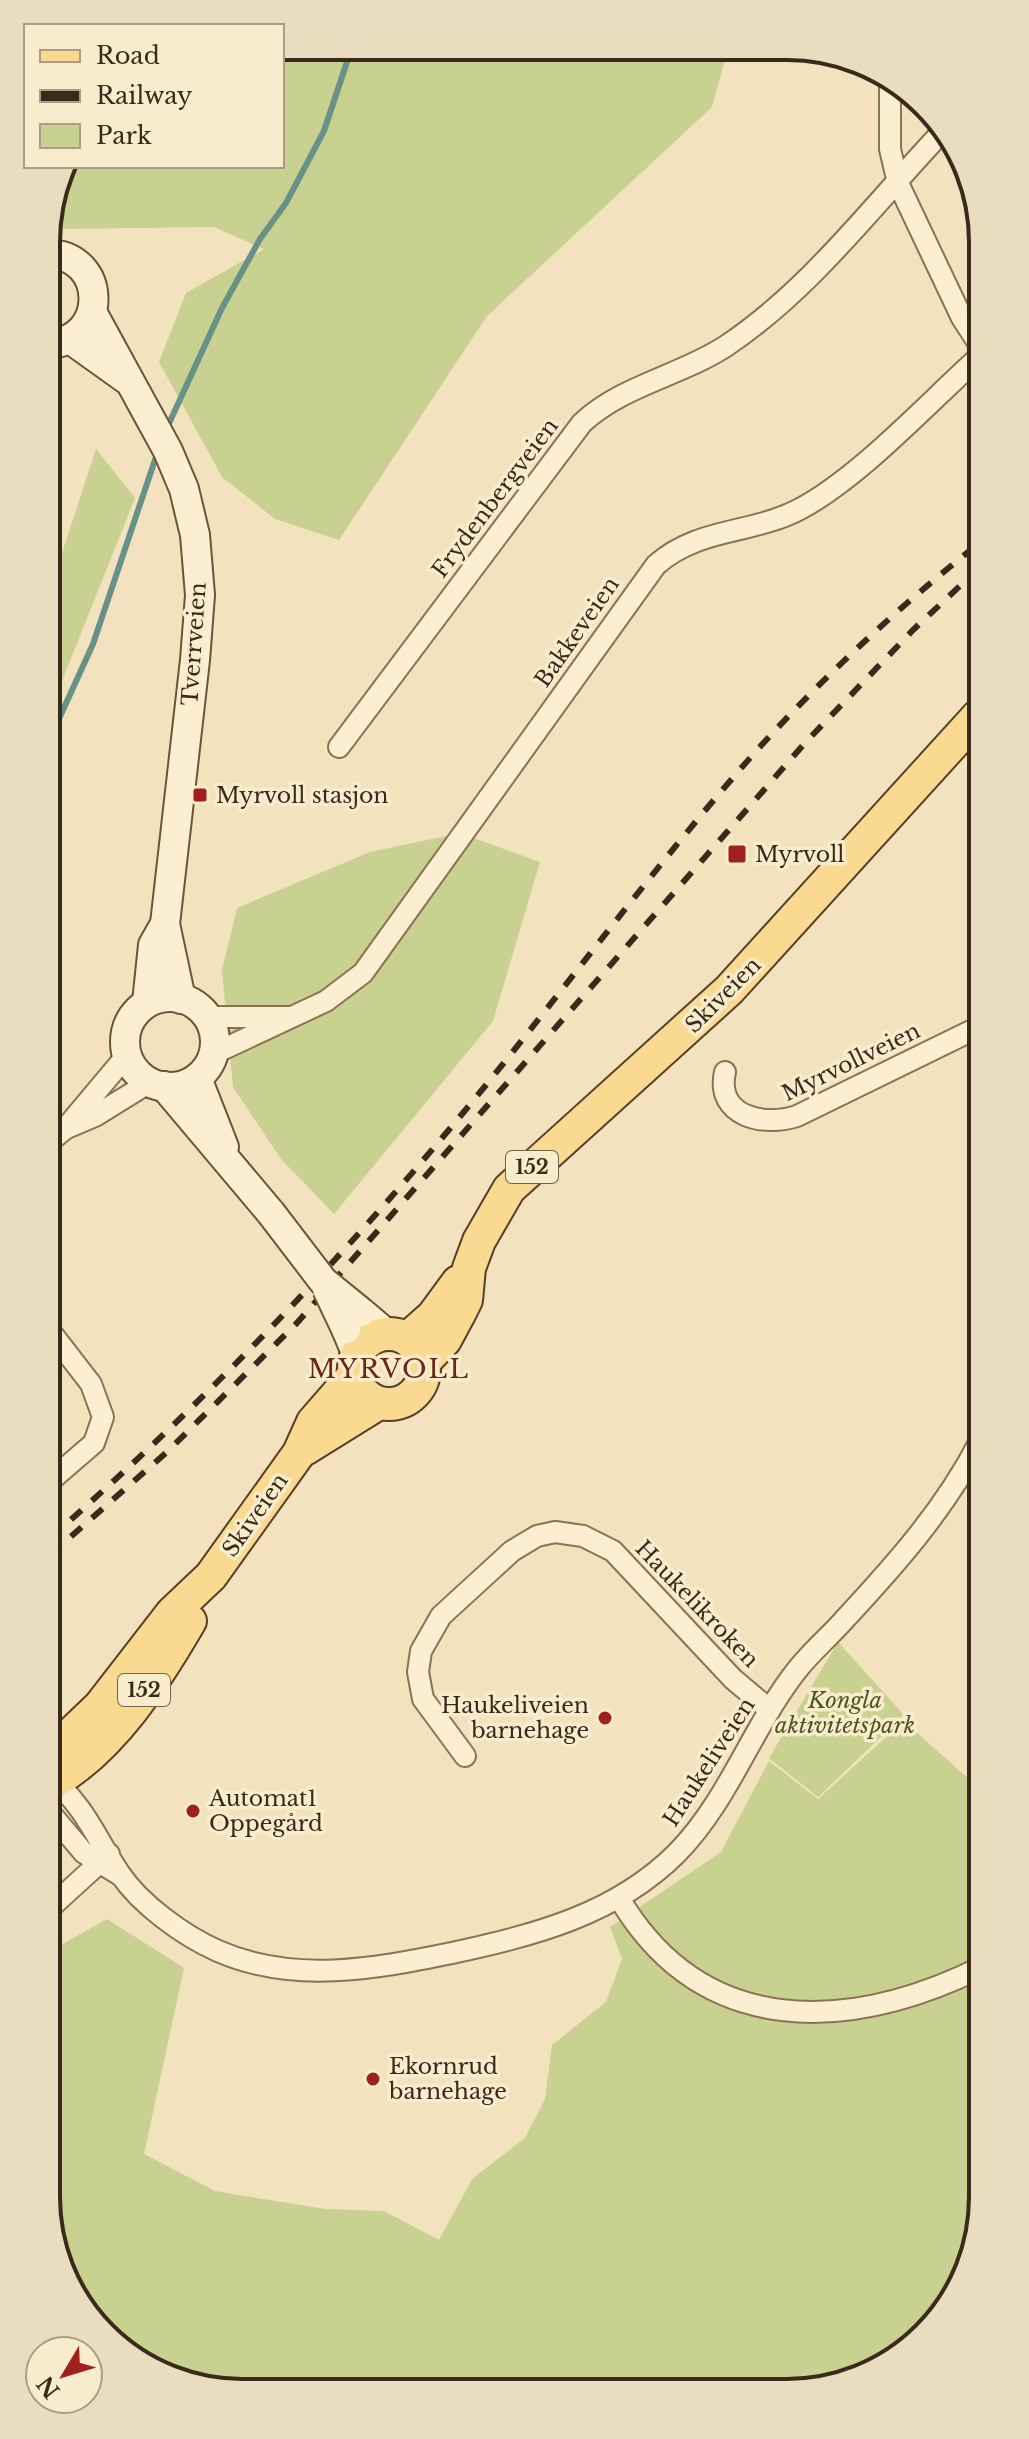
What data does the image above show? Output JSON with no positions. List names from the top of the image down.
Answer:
{
  "streets": {
    "main road": ["Tverrveien", "Skiveien", "152"],
    "street": [
      "Frydenbergveien",
      "Bakkeveien",
      "Myrvollveien",
      "Haukelikroken",
      "Haukeliveien"
    ]
  },
  "crossings": [
    ["Bakkeveien", "Tverrveien"],
    ["Skiveien", "152"],
    ["Haukelikroken", "Haukeliveien"]
  ],
  "districts": ["MYRVOLL"],
  "parks": ["Kongla aktivitetspark"],
  "places": {
    "transit": ["Myrvoll stasjon", "Myrvoll"],
    "other": ["Haukeliveien barnehage", "Automat1 Oppegård", "Ekornrud barnehage"]
  },
  "legend": ["Road", "Railway", "Park"],
  "north": "bottom left"
}
